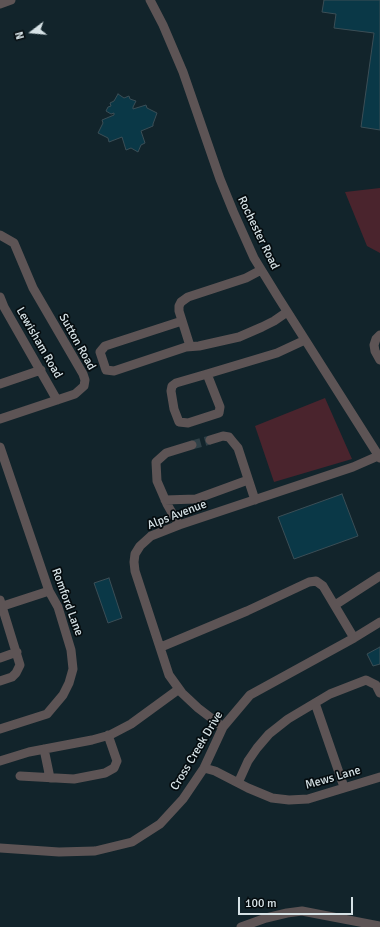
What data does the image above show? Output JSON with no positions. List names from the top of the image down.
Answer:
{
  "streets": {
    "street": [
      "Rochester Road",
      "Sutton Road",
      "Lewisham Road",
      "Alps Avenue",
      "Romford Lane",
      "Cross Creek Drive",
      "Mews Lane"
    ]
  },
  "crossings": [
    ["Rochester Road", "Alps Avenue"],
    ["Sutton Road", "Lewisham Road"],
    ["Alps Avenue", "Cross Creek Drive"],
    ["Cross Creek Drive", "Mews Lane"]
  ],
  "scale_bar": "100 m",
  "north": "left"
}
